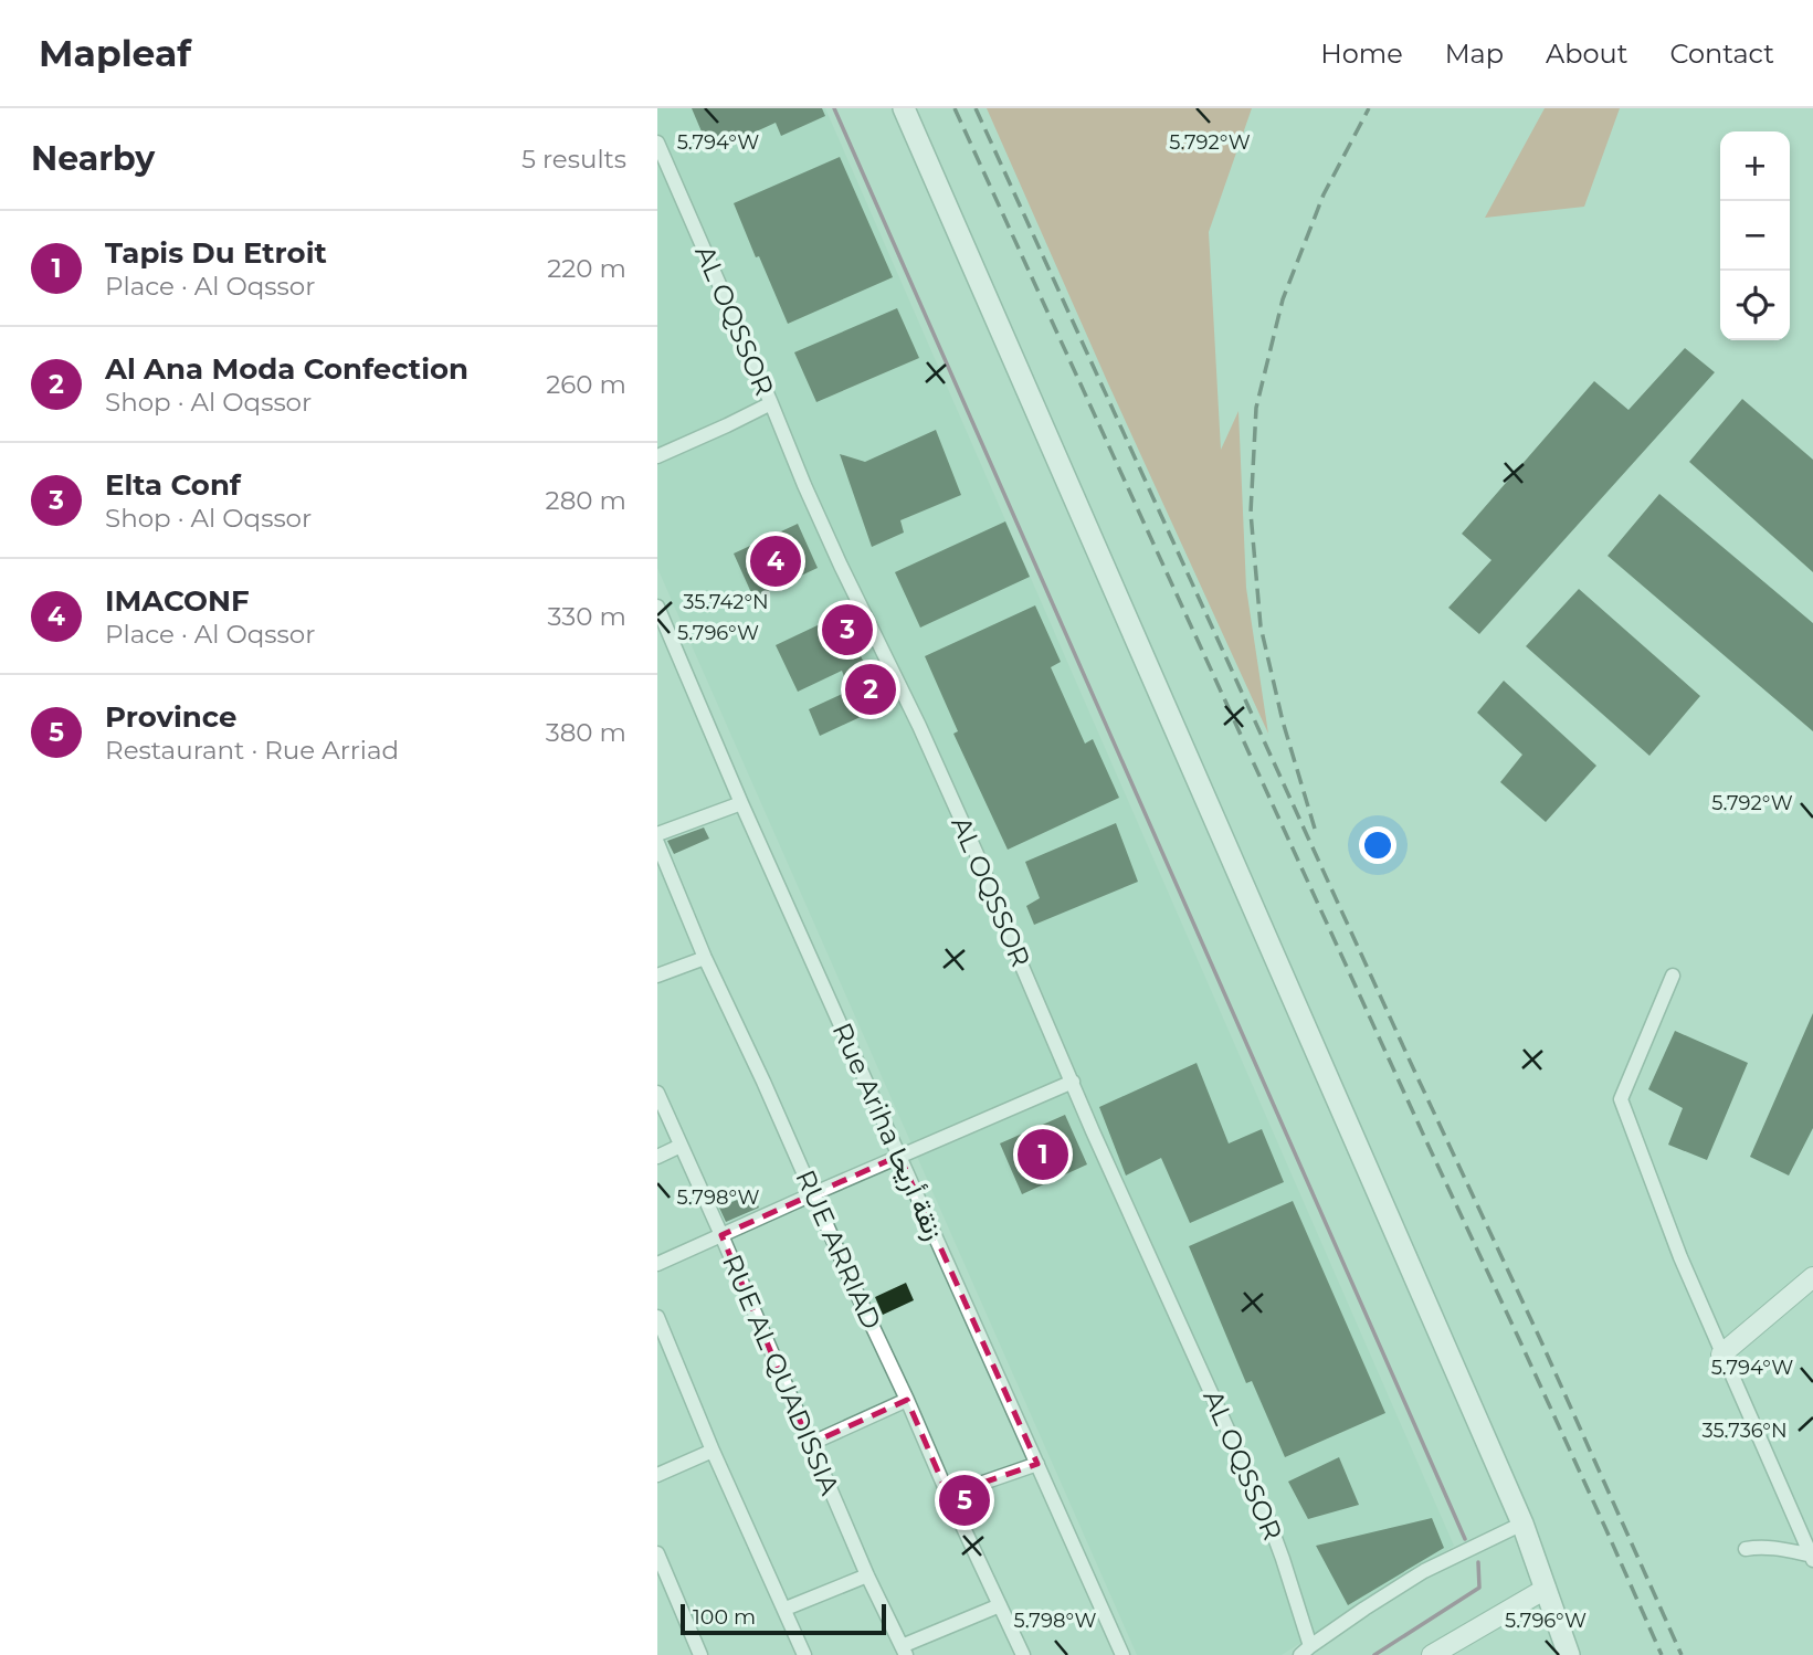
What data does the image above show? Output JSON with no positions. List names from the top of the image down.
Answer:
{
  "streets": {
    "street": [
      "AL OQSSOR",
      "Rue Ariha زنقة أريحا",
      "RUE ARRIAD",
      "RUE AL QUADISSIA"
    ]
  },
  "scale_bar": "100 m",
  "page": {
    "header": "Mapleaf",
    "nav": [
      "Home",
      "Map",
      "About",
      "Contact"
    ],
    "heading": ["Nearby", "5 results"],
    "map_buttons": ["+", "−"],
    "list": [
      {
        "mark": "1",
        "name": "Tapis Du Etroit",
        "note": "Place · Al Oqssor",
        "value": "220 m"
      },
      {
        "mark": "2",
        "name": "Al Ana Moda Confection",
        "note": "Shop · Al Oqssor",
        "value": "260 m"
      },
      {
        "mark": "3",
        "name": "Elta Conf",
        "note": "Shop · Al Oqssor",
        "value": "280 m"
      },
      {
        "mark": "4",
        "name": "IMACONF",
        "note": "Place · Al Oqssor",
        "value": "330 m"
      },
      {
        "mark": "5",
        "name": "Province",
        "note": "Restaurant · Rue Arriad",
        "value": "380 m"
      }
    ],
    "pins": [
      "4",
      "3",
      "2",
      "1",
      "5"
    ],
    "scale": "100 m"
  },
  "coordinates": [
    "5.792°W",
    "5.794°W",
    "35.742°N",
    "5.796°W",
    "5.798°W",
    "35.736°N"
  ]
}
